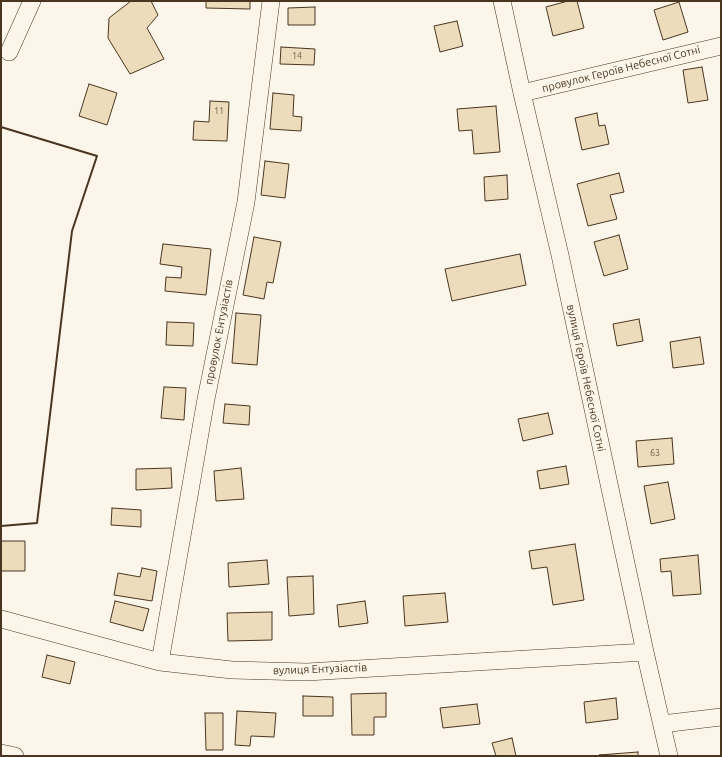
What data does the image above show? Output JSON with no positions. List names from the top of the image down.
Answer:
{
  "streets": {
    "street": [
      "провулок Героїв Небесної Сотні",
      "провулок Ентузіастів",
      "вулиця Героїв Небесної Сотні",
      "вулиця Ентузіастів"
    ]
  },
  "crossings": [
    ["провулок Героїв Небесної Сотні", "вулиця Героїв Небесної Сотні"],
    ["провулок Ентузіастів", "вулиця Ентузіастів"],
    ["вулиця Героїв Небесної Сотні", "вулиця Ентузіастів"]
  ],
  "house_numbers": ["14", "11", "63"]
}
